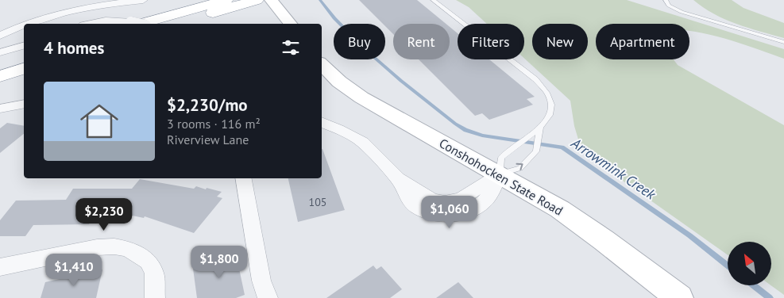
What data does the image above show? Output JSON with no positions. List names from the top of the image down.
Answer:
{
  "streets": {
    "main road": ["Conshohocken State Road"]
  },
  "water": ["Arrowmink Creek"],
  "house_numbers": ["105"],
  "north": "top left",
  "page": {
    "chip": [
      "Buy",
      "Rent",
      "Filters",
      "New",
      "Apartment"
    ],
    "heading": "4 homes",
    "list": [
      {
        "name": "$2,230/mo",
        "note": "3 rooms · 116 m² · Riverview Lane"
      }
    ],
    "price": [
      "$1,060",
      "$2,230",
      "$1,800",
      "$1,410"
    ]
  }
}
